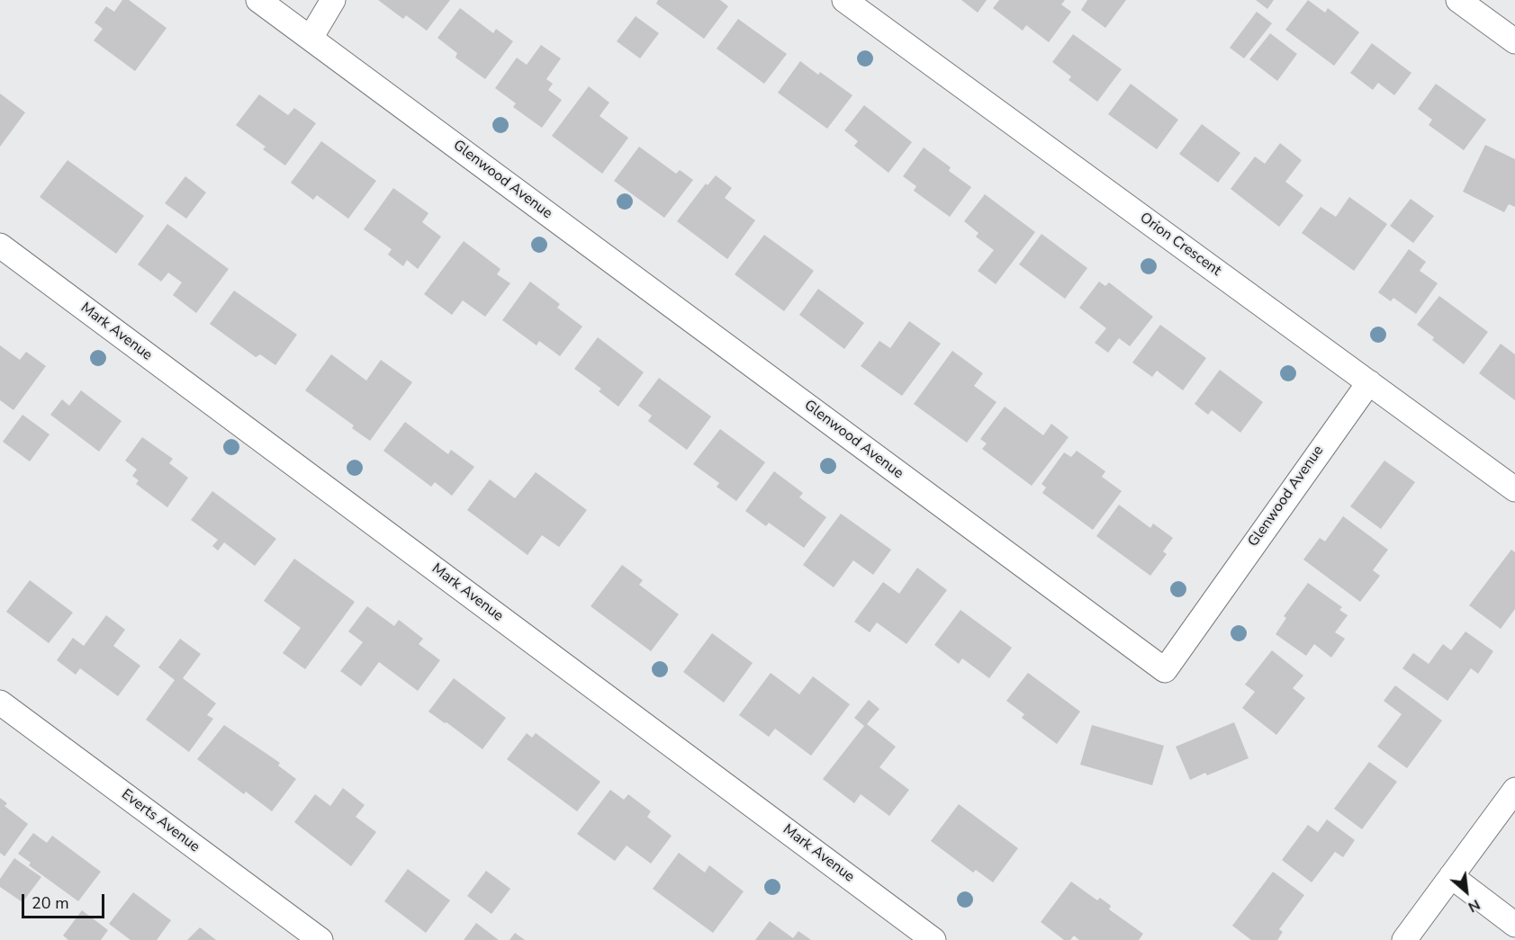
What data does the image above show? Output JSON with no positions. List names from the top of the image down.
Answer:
{
  "streets": {
    "street": [
      "Glenwood Avenue",
      "Orion Crescent",
      "Mark Avenue",
      "Everts Avenue"
    ]
  },
  "crossings": [
    ["Glenwood Avenue", "Orion Crescent"]
  ],
  "scale_bar": "20 m",
  "north": "bottom right"
}
